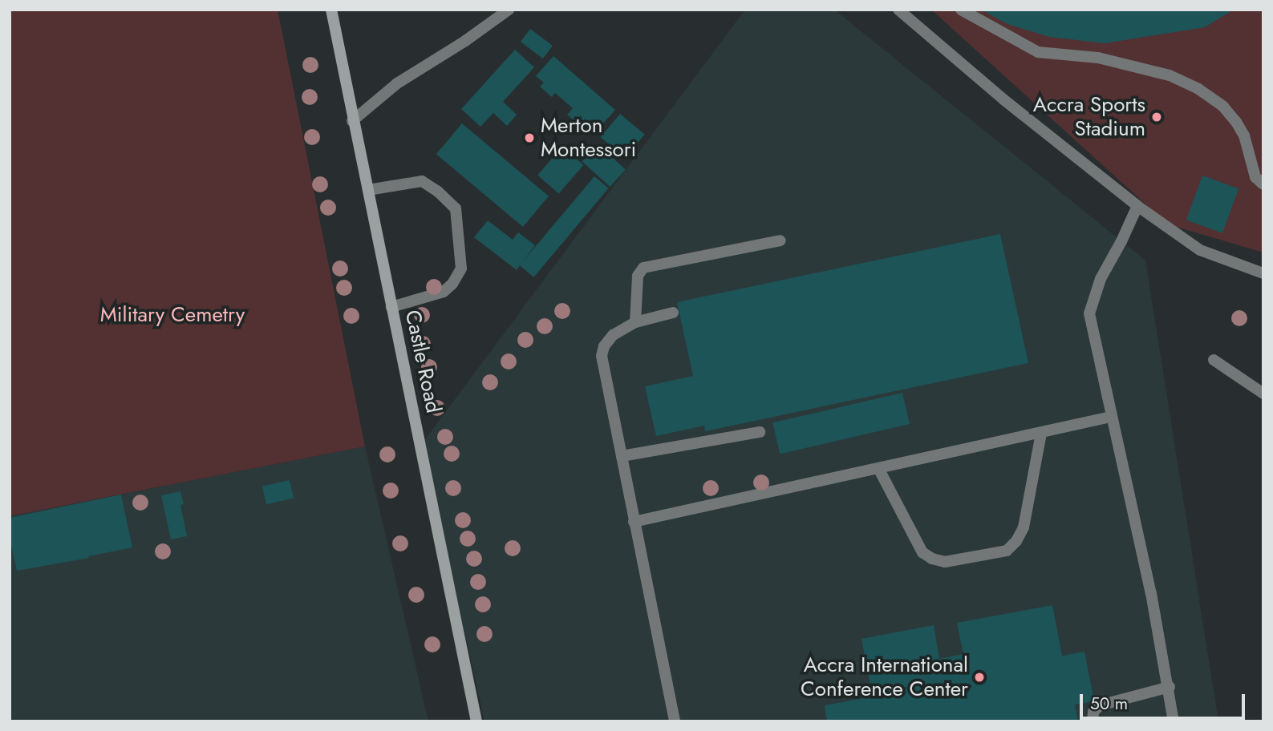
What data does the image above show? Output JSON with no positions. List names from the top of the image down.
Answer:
{
  "streets": {
    "main road": ["Castle Road"]
  },
  "parks": ["Military Cemetry"],
  "places": ["Accra Sports Stadium", "Merton Montessori", "Accra International Conference Center"],
  "scale_bar": "50 m"
}
